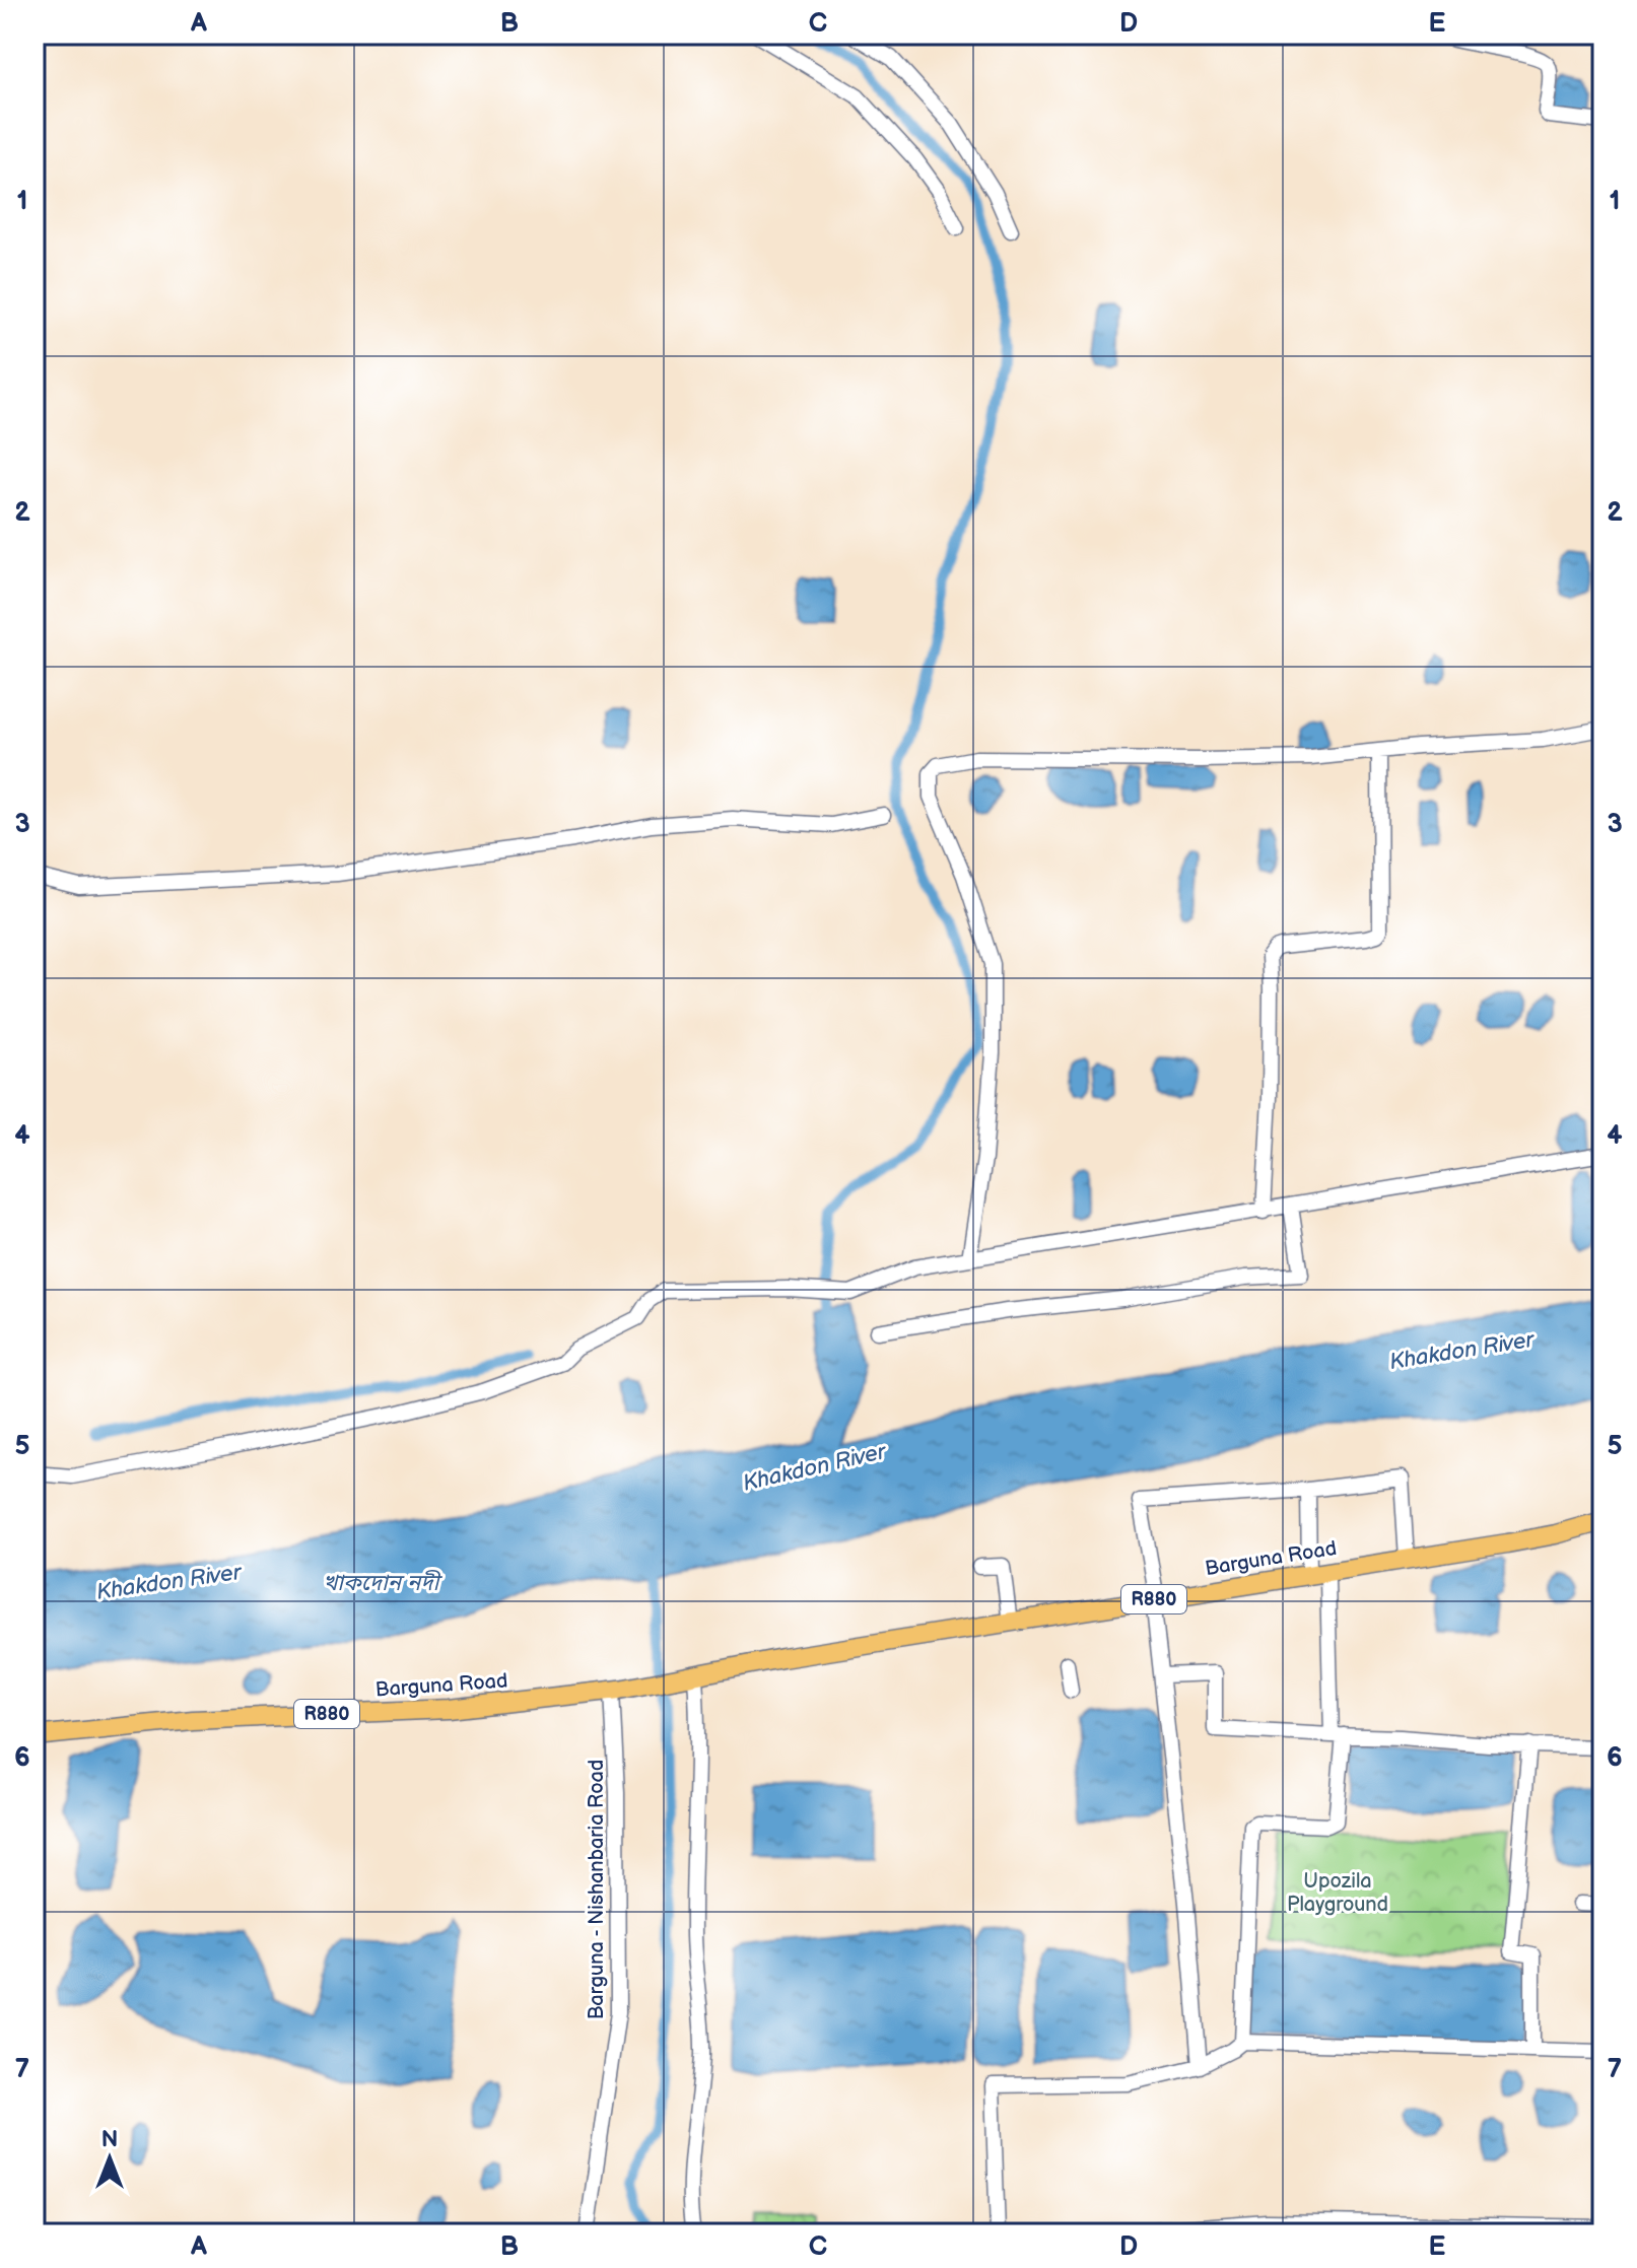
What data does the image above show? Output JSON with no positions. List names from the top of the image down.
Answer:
{
  "streets": {
    "main road": ["Barguna Road", "R880"],
    "street": ["Barguna - Nishanbaria Road"]
  },
  "crossings": [
    ["Barguna Road", "Barguna - Nishanbaria Road"]
  ],
  "water": ["Khakdon River", "খাকদোন নদী"],
  "parks": ["Upozila Playground"],
  "north": "top",
  "grid": {
    "columns": [
      "A",
      "B",
      "C",
      "D",
      "E"
    ],
    "rows": [
      "1",
      "2",
      "3",
      "4",
      "5",
      "6",
      "7"
    ]
  }
}
